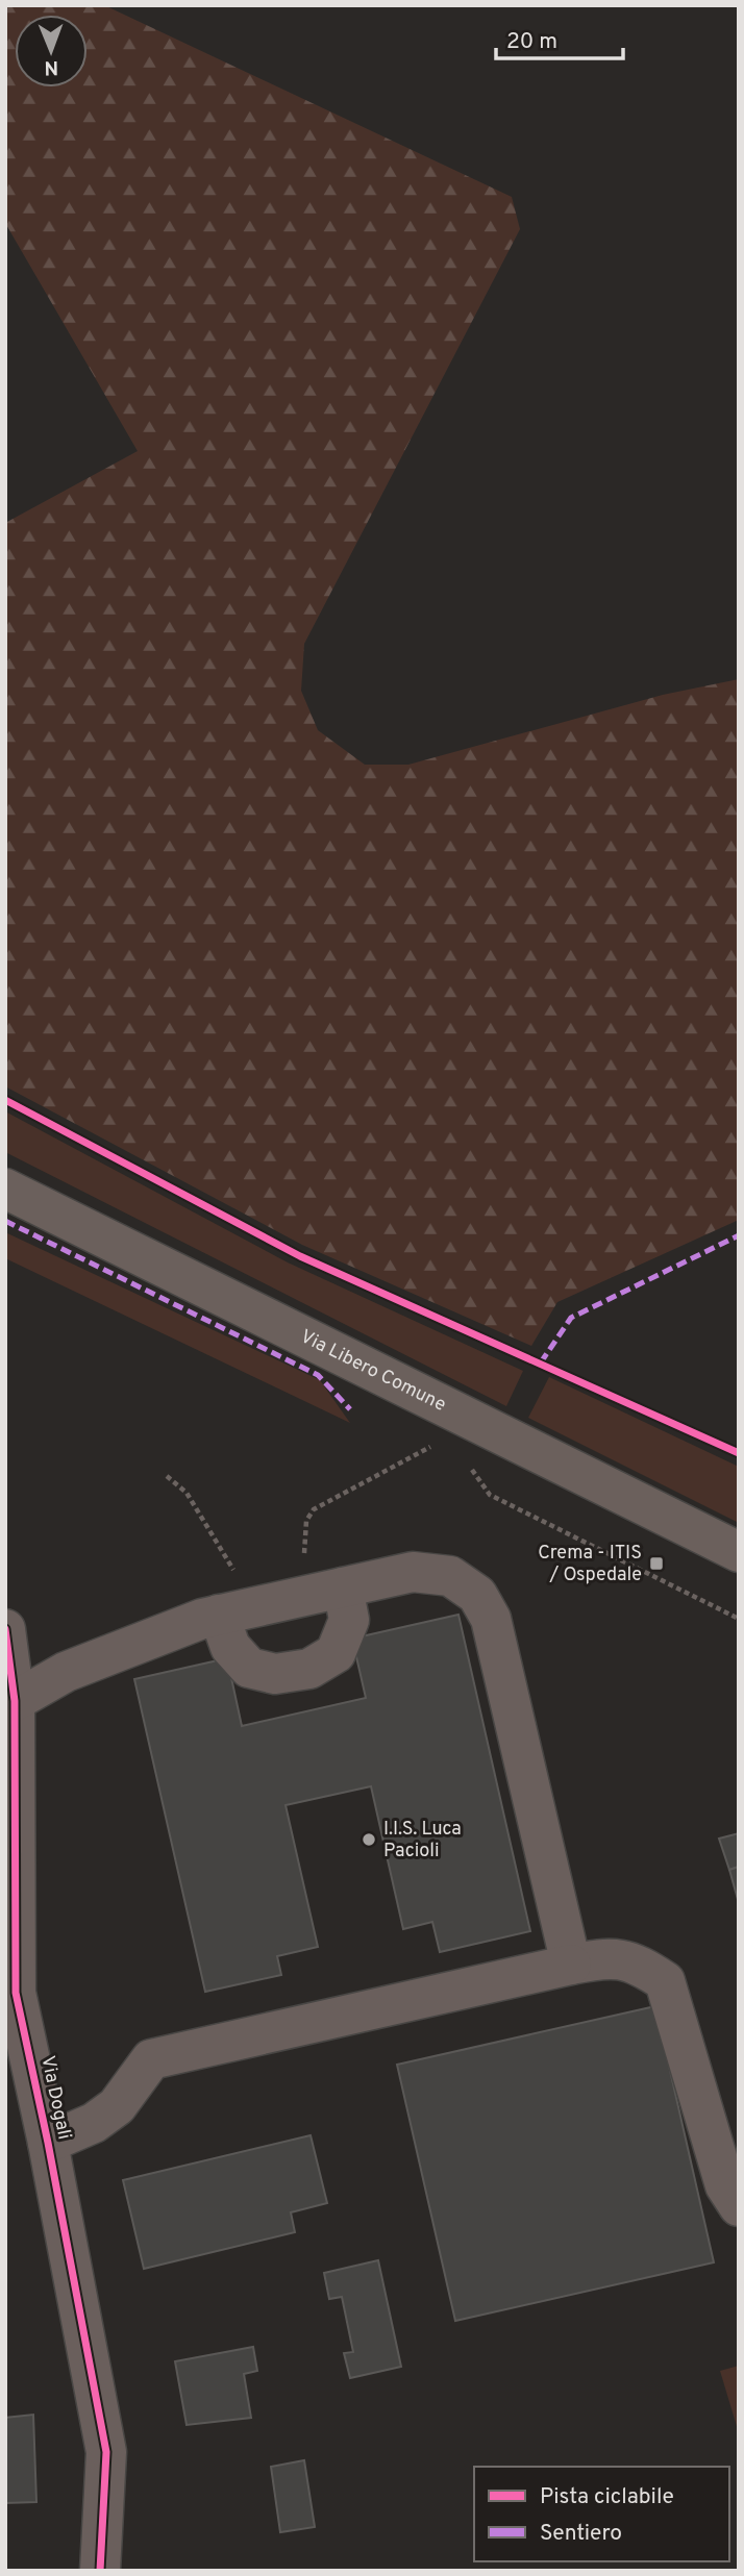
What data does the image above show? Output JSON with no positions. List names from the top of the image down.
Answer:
{
  "streets": {
    "main road": ["Via Libero Comune"],
    "street": ["Via Dogali"]
  },
  "places": {
    "transit": ["Crema - ITIS / Ospedale"],
    "other": ["I.I.S. Luca Pacioli"]
  },
  "legend": ["Pista ciclabile", "Sentiero"],
  "scale_bar": "20 m",
  "north": "bottom"
}
